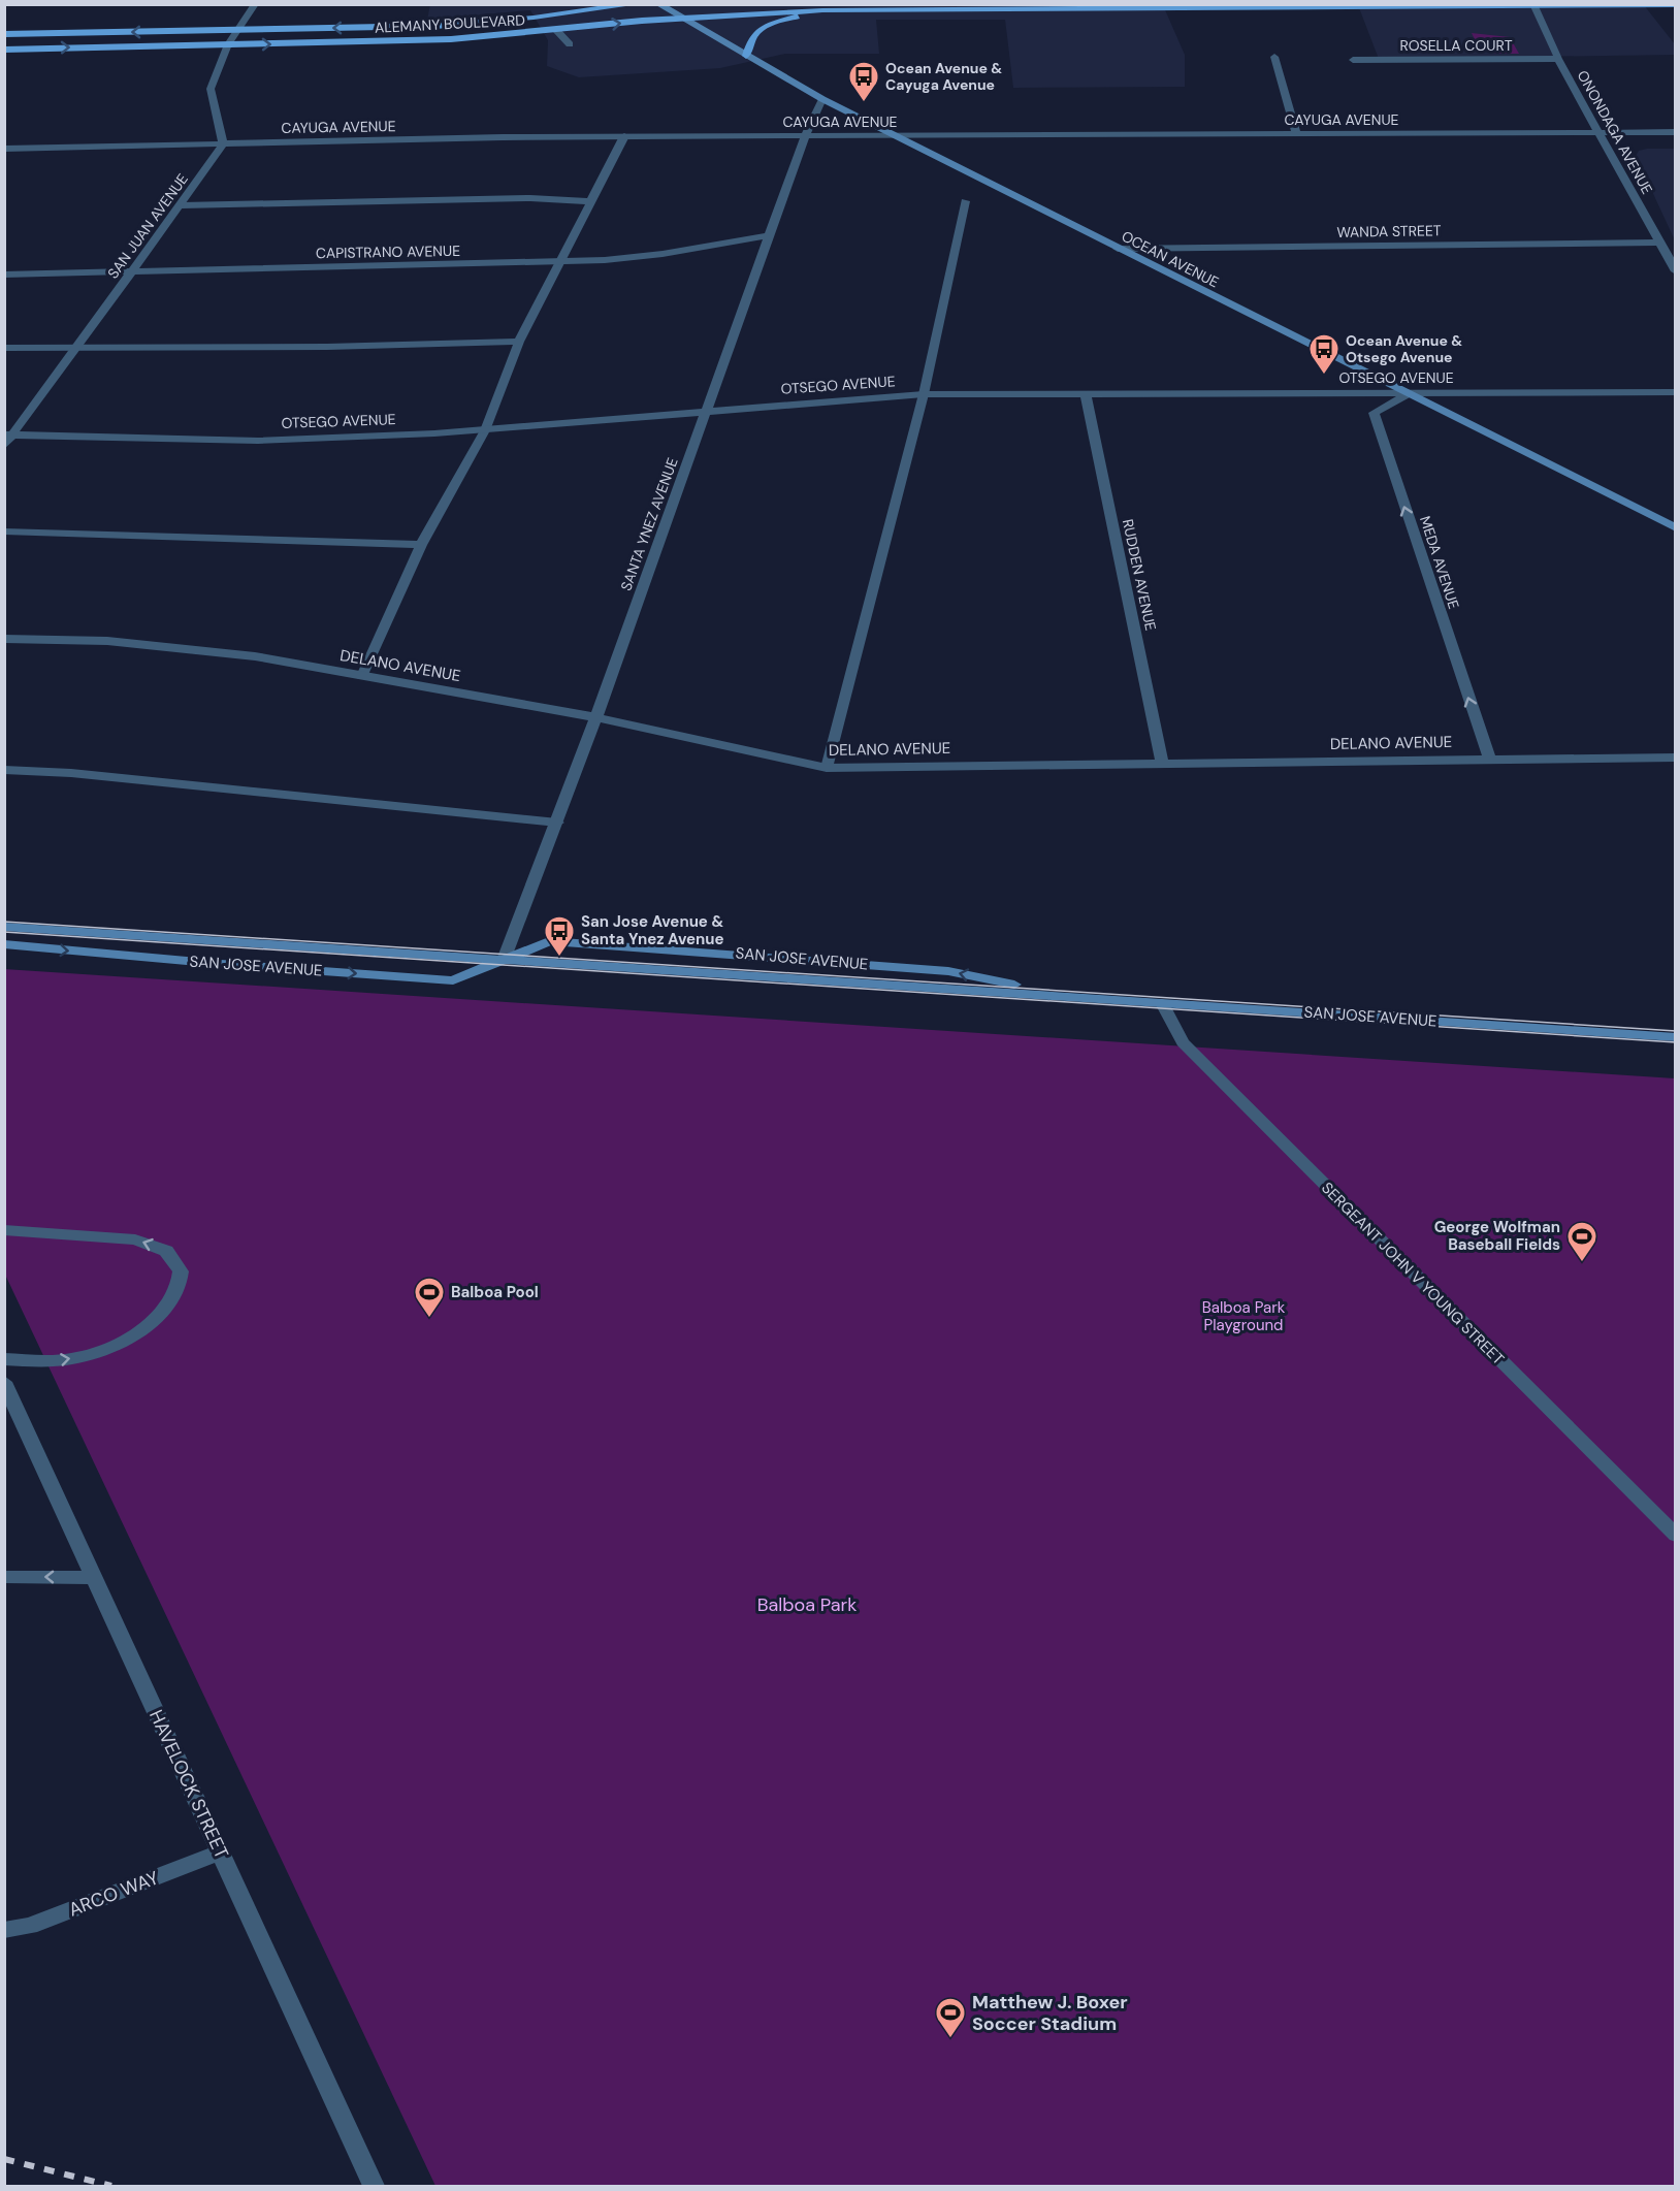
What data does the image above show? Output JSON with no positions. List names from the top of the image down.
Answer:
{
  "streets": {
    "main road": ["ALEMANY BOULEVARD", "OCEAN AVENUE", "SAN JOSE AVENUE"],
    "street": [
      "ROSELLA COURT",
      "CAYUGA AVENUE",
      "ONONDAGA AVENUE",
      "SAN JUAN AVENUE",
      "WANDA STREET",
      "CAPISTRANO AVENUE",
      "OTSEGO AVENUE",
      "SANTA YNEZ AVENUE",
      "MEDA AVENUE",
      "RUDDEN AVENUE",
      "DELANO AVENUE",
      "SERGEANT JOHN V YOUNG STREET",
      "HAVELOCK STREET",
      "ARCO WAY"
    ]
  },
  "crossings": [
    ["ALEMANY BOULEVARD", "ONONDAGA AVENUE"],
    ["ALEMANY BOULEVARD", "OCEAN AVENUE"],
    ["ROSELLA COURT", "ONONDAGA AVENUE"],
    ["CAYUGA AVENUE", "ONONDAGA AVENUE"],
    ["CAYUGA AVENUE", "SAN JUAN AVENUE"],
    ["CAYUGA AVENUE", "OCEAN AVENUE"],
    ["CAYUGA AVENUE", "SANTA YNEZ AVENUE"],
    ["ONONDAGA AVENUE", "WANDA STREET"],
    ["SAN JUAN AVENUE", "CAPISTRANO AVENUE"],
    ["SAN JUAN AVENUE", "OTSEGO AVENUE"],
    ["WANDA STREET", "OCEAN AVENUE"],
    ["CAPISTRANO AVENUE", "SANTA YNEZ AVENUE"],
    ["OCEAN AVENUE", "OTSEGO AVENUE"],
    ["OCEAN AVENUE", "SANTA YNEZ AVENUE"],
    ["OCEAN AVENUE", "MEDA AVENUE"],
    ["OTSEGO AVENUE", "SANTA YNEZ AVENUE"],
    ["OTSEGO AVENUE", "MEDA AVENUE"],
    ["OTSEGO AVENUE", "RUDDEN AVENUE"],
    ["SANTA YNEZ AVENUE", "DELANO AVENUE"],
    ["SANTA YNEZ AVENUE", "SAN JOSE AVENUE"],
    ["MEDA AVENUE", "DELANO AVENUE"],
    ["RUDDEN AVENUE", "DELANO AVENUE"],
    ["SAN JOSE AVENUE", "SERGEANT JOHN V YOUNG STREET"],
    ["HAVELOCK STREET", "ARCO WAY"]
  ],
  "one_way": ["MEDA AVENUE"],
  "parks": ["Balboa Park Playground", "Balboa Park"],
  "places": {
    "bus stop": ["Ocean Avenue & Cayuga Avenue", "Ocean Avenue & Otsego Avenue", "San Jose Avenue & Santa Ynez Avenue"],
    "sports": ["George Wolfman Baseball Fields", "Balboa Pool", "Matthew J. Boxer Soccer Stadium"]
  }
}
